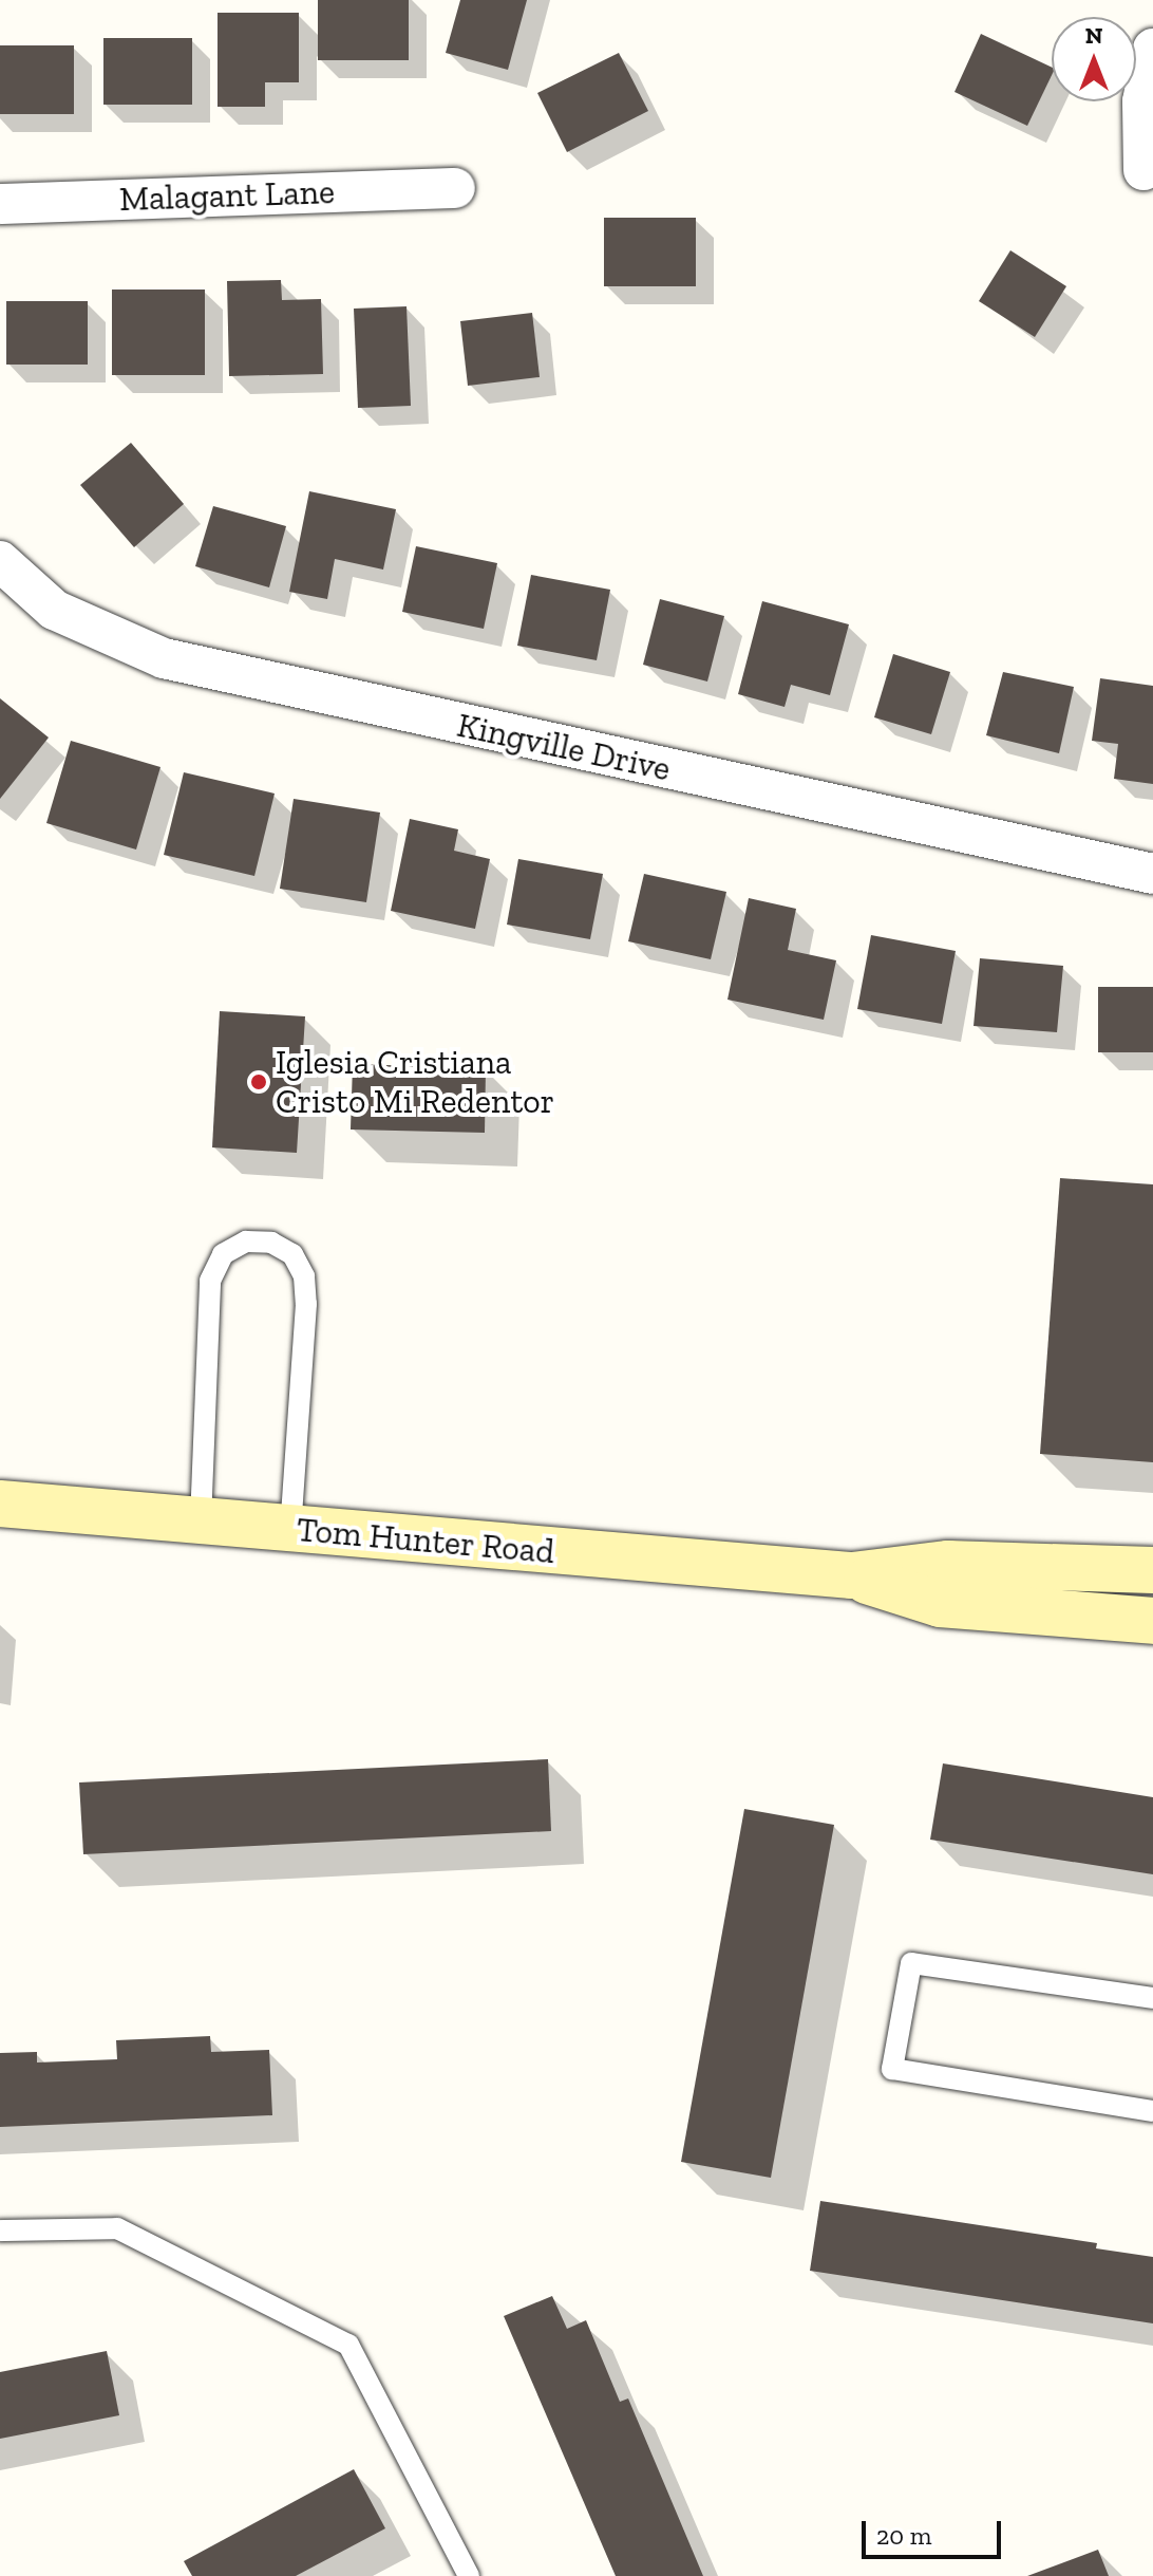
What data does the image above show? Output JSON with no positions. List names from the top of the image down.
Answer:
{
  "streets": {
    "street": ["Malagant Lane", "Kingville Drive", "Tom Hunter Road"]
  },
  "places": ["Iglesia Cristiana Cristo Mi Redentor"],
  "scale_bar": "20 m",
  "north": "top"
}
